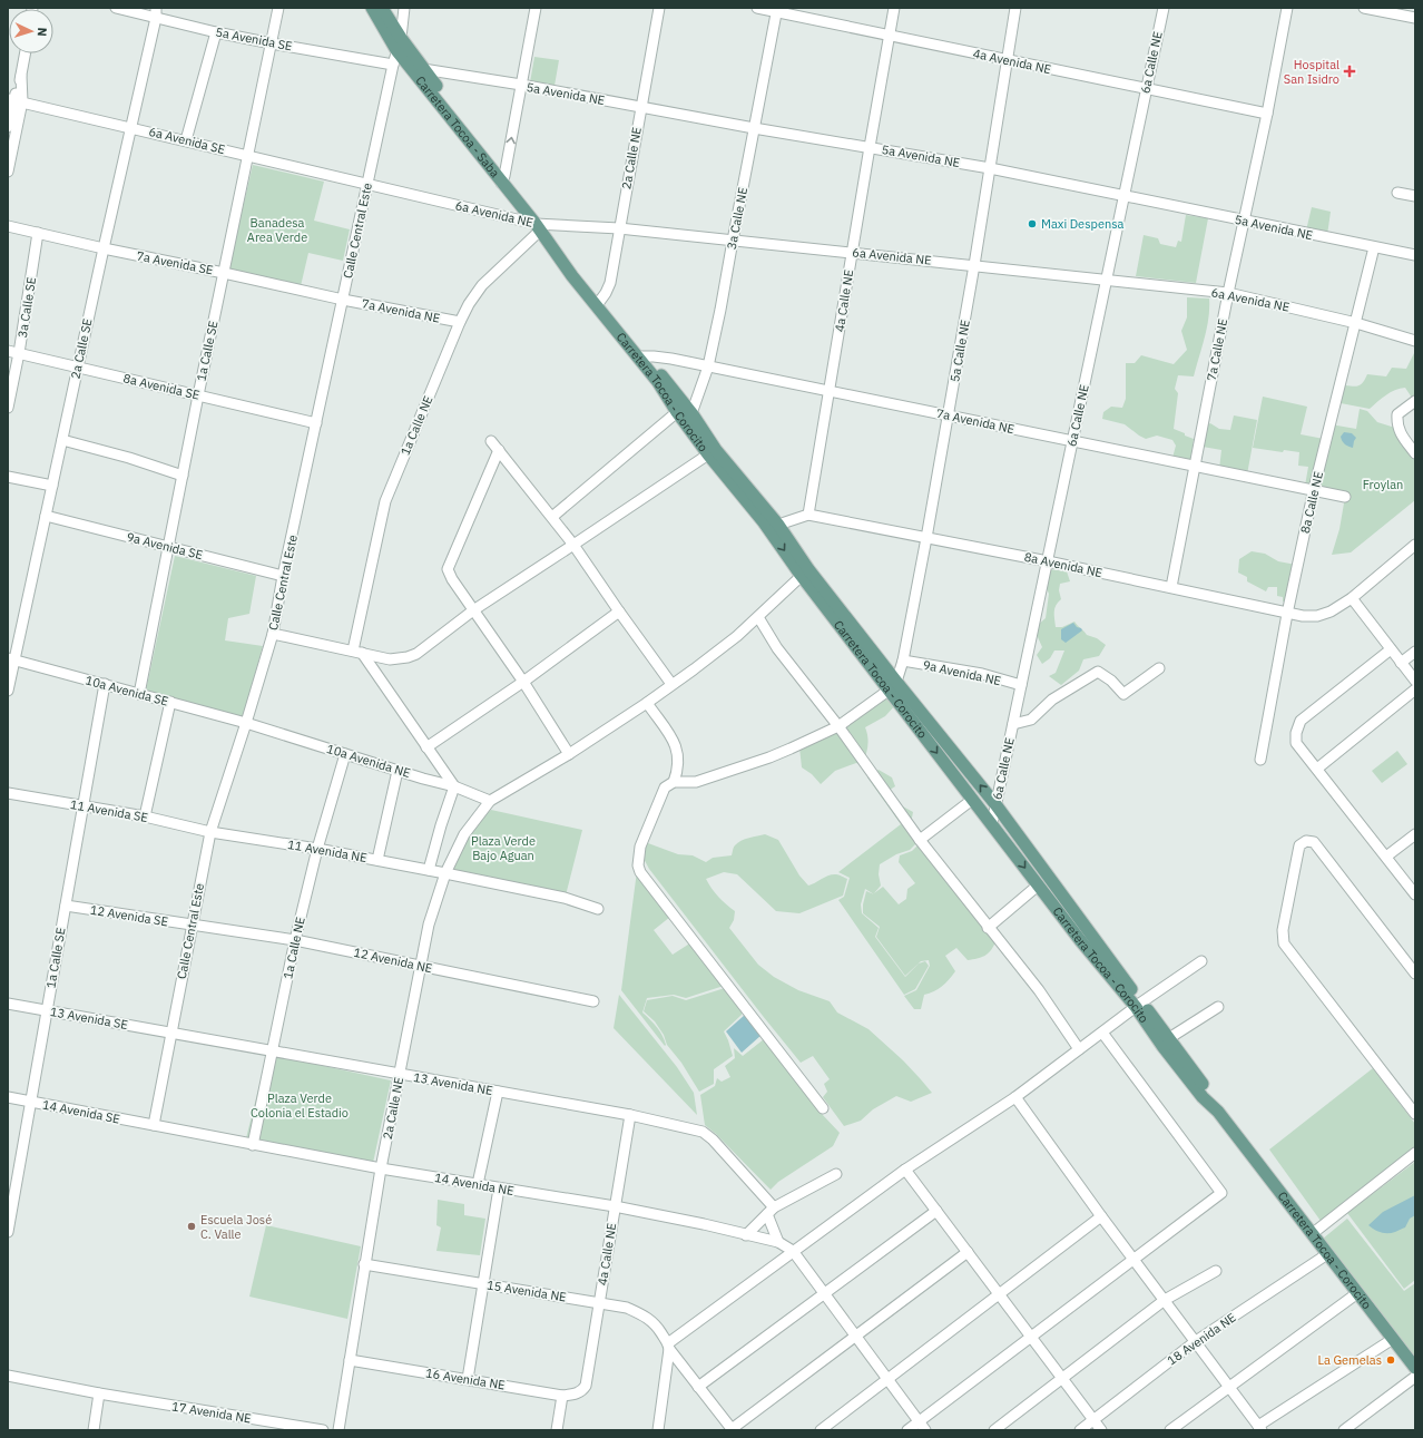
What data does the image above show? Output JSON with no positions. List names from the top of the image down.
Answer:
{
  "streets": {
    "main road": ["Carretera Tocoa - Saba", "Carretera Tocoa - Corocito"],
    "street": [
      "5a Avenida SE",
      "4a Avenida NE",
      "6a Calle NE",
      "5a Avenida NE",
      "6a Avenida SE",
      "2a Calle NE",
      "6a Avenida NE",
      "3a Calle NE",
      "Calle Central Este",
      "7a Avenida SE",
      "4a Calle NE",
      "3a Calle SE",
      "7a Avenida NE",
      "2a Calle SE",
      "7a Calle NE",
      "1a Calle SE",
      "5a Calle NE",
      "8a Avenida SE",
      "1a Calle NE",
      "8a Calle NE",
      "9a Avenida SE",
      "8a Avenida NE",
      "9a Avenida NE",
      "10a Avenida SE",
      "10a Avenida NE",
      "11 Avenida SE",
      "11 Avenida NE",
      "12 Avenida SE",
      "12 Avenida NE",
      "13 Avenida SE",
      "13 Avenida NE",
      "14 Avenida SE",
      "14 Avenida NE",
      "15 Avenida NE",
      "18 Avenida NE",
      "16 Avenida NE",
      "17 Avenida NE"
    ]
  },
  "crossings": [
    ["5a Avenida SE", "Calle Central Este"],
    ["5a Avenida SE", "2a Calle SE"],
    ["5a Avenida SE", "1a Calle SE"],
    ["4a Avenida NE", "6a Calle NE"],
    ["4a Avenida NE", "3a Calle NE"],
    ["4a Avenida NE", "4a Calle NE"],
    ["4a Avenida NE", "7a Calle NE"],
    ["4a Avenida NE", "5a Calle NE"],
    ["6a Calle NE", "5a Avenida NE"],
    ["6a Calle NE", "6a Avenida NE"],
    ["6a Calle NE", "7a Avenida NE"],
    ["6a Calle NE", "Carretera Tocoa - Corocito"],
    ["6a Calle NE", "8a Avenida NE"],
    ["6a Calle NE", "9a Avenida NE"],
    ["5a Avenida NE", "Carretera Tocoa - Saba"],
    ["5a Avenida NE", "2a Calle NE"],
    ["5a Avenida NE", "3a Calle NE"],
    ["5a Avenida NE", "4a Calle NE"],
    ["5a Avenida NE", "7a Calle NE"],
    ["5a Avenida NE", "5a Calle NE"],
    ["5a Avenida NE", "8a Calle NE"],
    ["Carretera Tocoa - Saba", "6a Avenida NE"],
    ["Carretera Tocoa - Saba", "Calle Central Este"],
    ["Carretera Tocoa - Saba", "Carretera Tocoa - Corocito"],
    ["Carretera Tocoa - Saba", "1a Calle NE"],
    ["6a Avenida SE", "6a Avenida NE"],
    ["6a Avenida SE", "Calle Central Este"],
    ["6a Avenida SE", "2a Calle SE"],
    ["6a Avenida SE", "1a Calle SE"],
    ["2a Calle NE", "6a Avenida NE"],
    ["2a Calle NE", "Carretera Tocoa - Corocito"],
    ["2a Calle NE", "10a Avenida NE"],
    ["2a Calle NE", "11 Avenida NE"],
    ["2a Calle NE", "12 Avenida NE"],
    ["2a Calle NE", "13 Avenida NE"],
    ["2a Calle NE", "14 Avenida NE"],
    ["2a Calle NE", "15 Avenida NE"],
    ["2a Calle NE", "16 Avenida NE"],
    ["6a Avenida NE", "3a Calle NE"],
    ["6a Avenida NE", "Calle Central Este"],
    ["6a Avenida NE", "4a Calle NE"],
    ["6a Avenida NE", "7a Calle NE"],
    ["6a Avenida NE", "5a Calle NE"],
    ["6a Avenida NE", "1a Calle NE"],
    ["6a Avenida NE", "8a Calle NE"],
    ["3a Calle NE", "7a Avenida NE"],
    ["3a Calle NE", "Carretera Tocoa - Corocito"],
    ["Calle Central Este", "7a Avenida SE"],
    ["Calle Central Este", "7a Avenida NE"],
    ["Calle Central Este", "8a Avenida SE"],
    ["Calle Central Este", "9a Avenida SE"],
    ["Calle Central Este", "10a Avenida SE"],
    ["Calle Central Este", "10a Avenida NE"],
    ["Calle Central Este", "11 Avenida SE"],
    ["Calle Central Este", "11 Avenida NE"],
    ["Calle Central Este", "12 Avenida SE"],
    ["Calle Central Este", "12 Avenida NE"],
    ["Calle Central Este", "13 Avenida SE"],
    ["Calle Central Este", "13 Avenida NE"],
    ["Calle Central Este", "14 Avenida SE"],
    ["Calle Central Este", "14 Avenida NE"],
    ["7a Avenida SE", "3a Calle SE"],
    ["7a Avenida SE", "7a Avenida NE"],
    ["7a Avenida SE", "2a Calle SE"],
    ["7a Avenida SE", "1a Calle SE"],
    ["4a Calle NE", "7a Avenida NE"],
    ["4a Calle NE", "8a Avenida NE"],
    ["4a Calle NE", "13 Avenida NE"],
    ["4a Calle NE", "14 Avenida NE"],
    ["4a Calle NE", "15 Avenida NE"],
    ["4a Calle NE", "16 Avenida NE"],
    ["3a Calle SE", "8a Avenida SE"],
    ["7a Avenida NE", "7a Calle NE"],
    ["7a Avenida NE", "5a Calle NE"],
    ["7a Avenida NE", "Carretera Tocoa - Corocito"],
    ["7a Avenida NE", "1a Calle NE"],
    ["7a Avenida NE", "8a Calle NE"],
    ["2a Calle SE", "8a Avenida SE"],
    ["2a Calle SE", "9a Avenida SE"],
    ["2a Calle SE", "10a Avenida SE"],
    ["7a Calle NE", "8a Avenida NE"],
    ["1a Calle SE", "8a Avenida SE"],
    ["1a Calle SE", "9a Avenida SE"],
    ["1a Calle SE", "10a Avenida SE"],
    ["1a Calle SE", "11 Avenida SE"],
    ["1a Calle SE", "12 Avenida SE"],
    ["1a Calle SE", "13 Avenida SE"],
    ["1a Calle SE", "14 Avenida SE"],
    ["5a Calle NE", "Carretera Tocoa - Corocito"],
    ["5a Calle NE", "8a Avenida NE"],
    ["5a Calle NE", "9a Avenida NE"],
    ["Carretera Tocoa - Corocito", "18 Avenida NE"],
    ["1a Calle NE", "10a Avenida NE"],
    ["1a Calle NE", "11 Avenida NE"],
    ["1a Calle NE", "12 Avenida NE"],
    ["1a Calle NE", "13 Avenida NE"],
    ["1a Calle NE", "14 Avenida NE"],
    ["8a Calle NE", "8a Avenida NE"],
    ["10a Avenida SE", "10a Avenida NE"],
    ["11 Avenida SE", "11 Avenida NE"],
    ["12 Avenida SE", "12 Avenida NE"],
    ["13 Avenida SE", "13 Avenida NE"],
    ["14 Avenida SE", "14 Avenida NE"]
  ],
  "parks": [
    "Banadesa Area Verde",
    "Froylan",
    "Plaza Verde Bajo Aguan",
    "Plaza Verde Colonia el Estadio"
  ],
  "places": {
    "health": ["Hospital San Isidro"],
    "other": ["Maxi Despensa", "Escuela José C. Valle", "La Gemelas"]
  },
  "north": "right"
}
